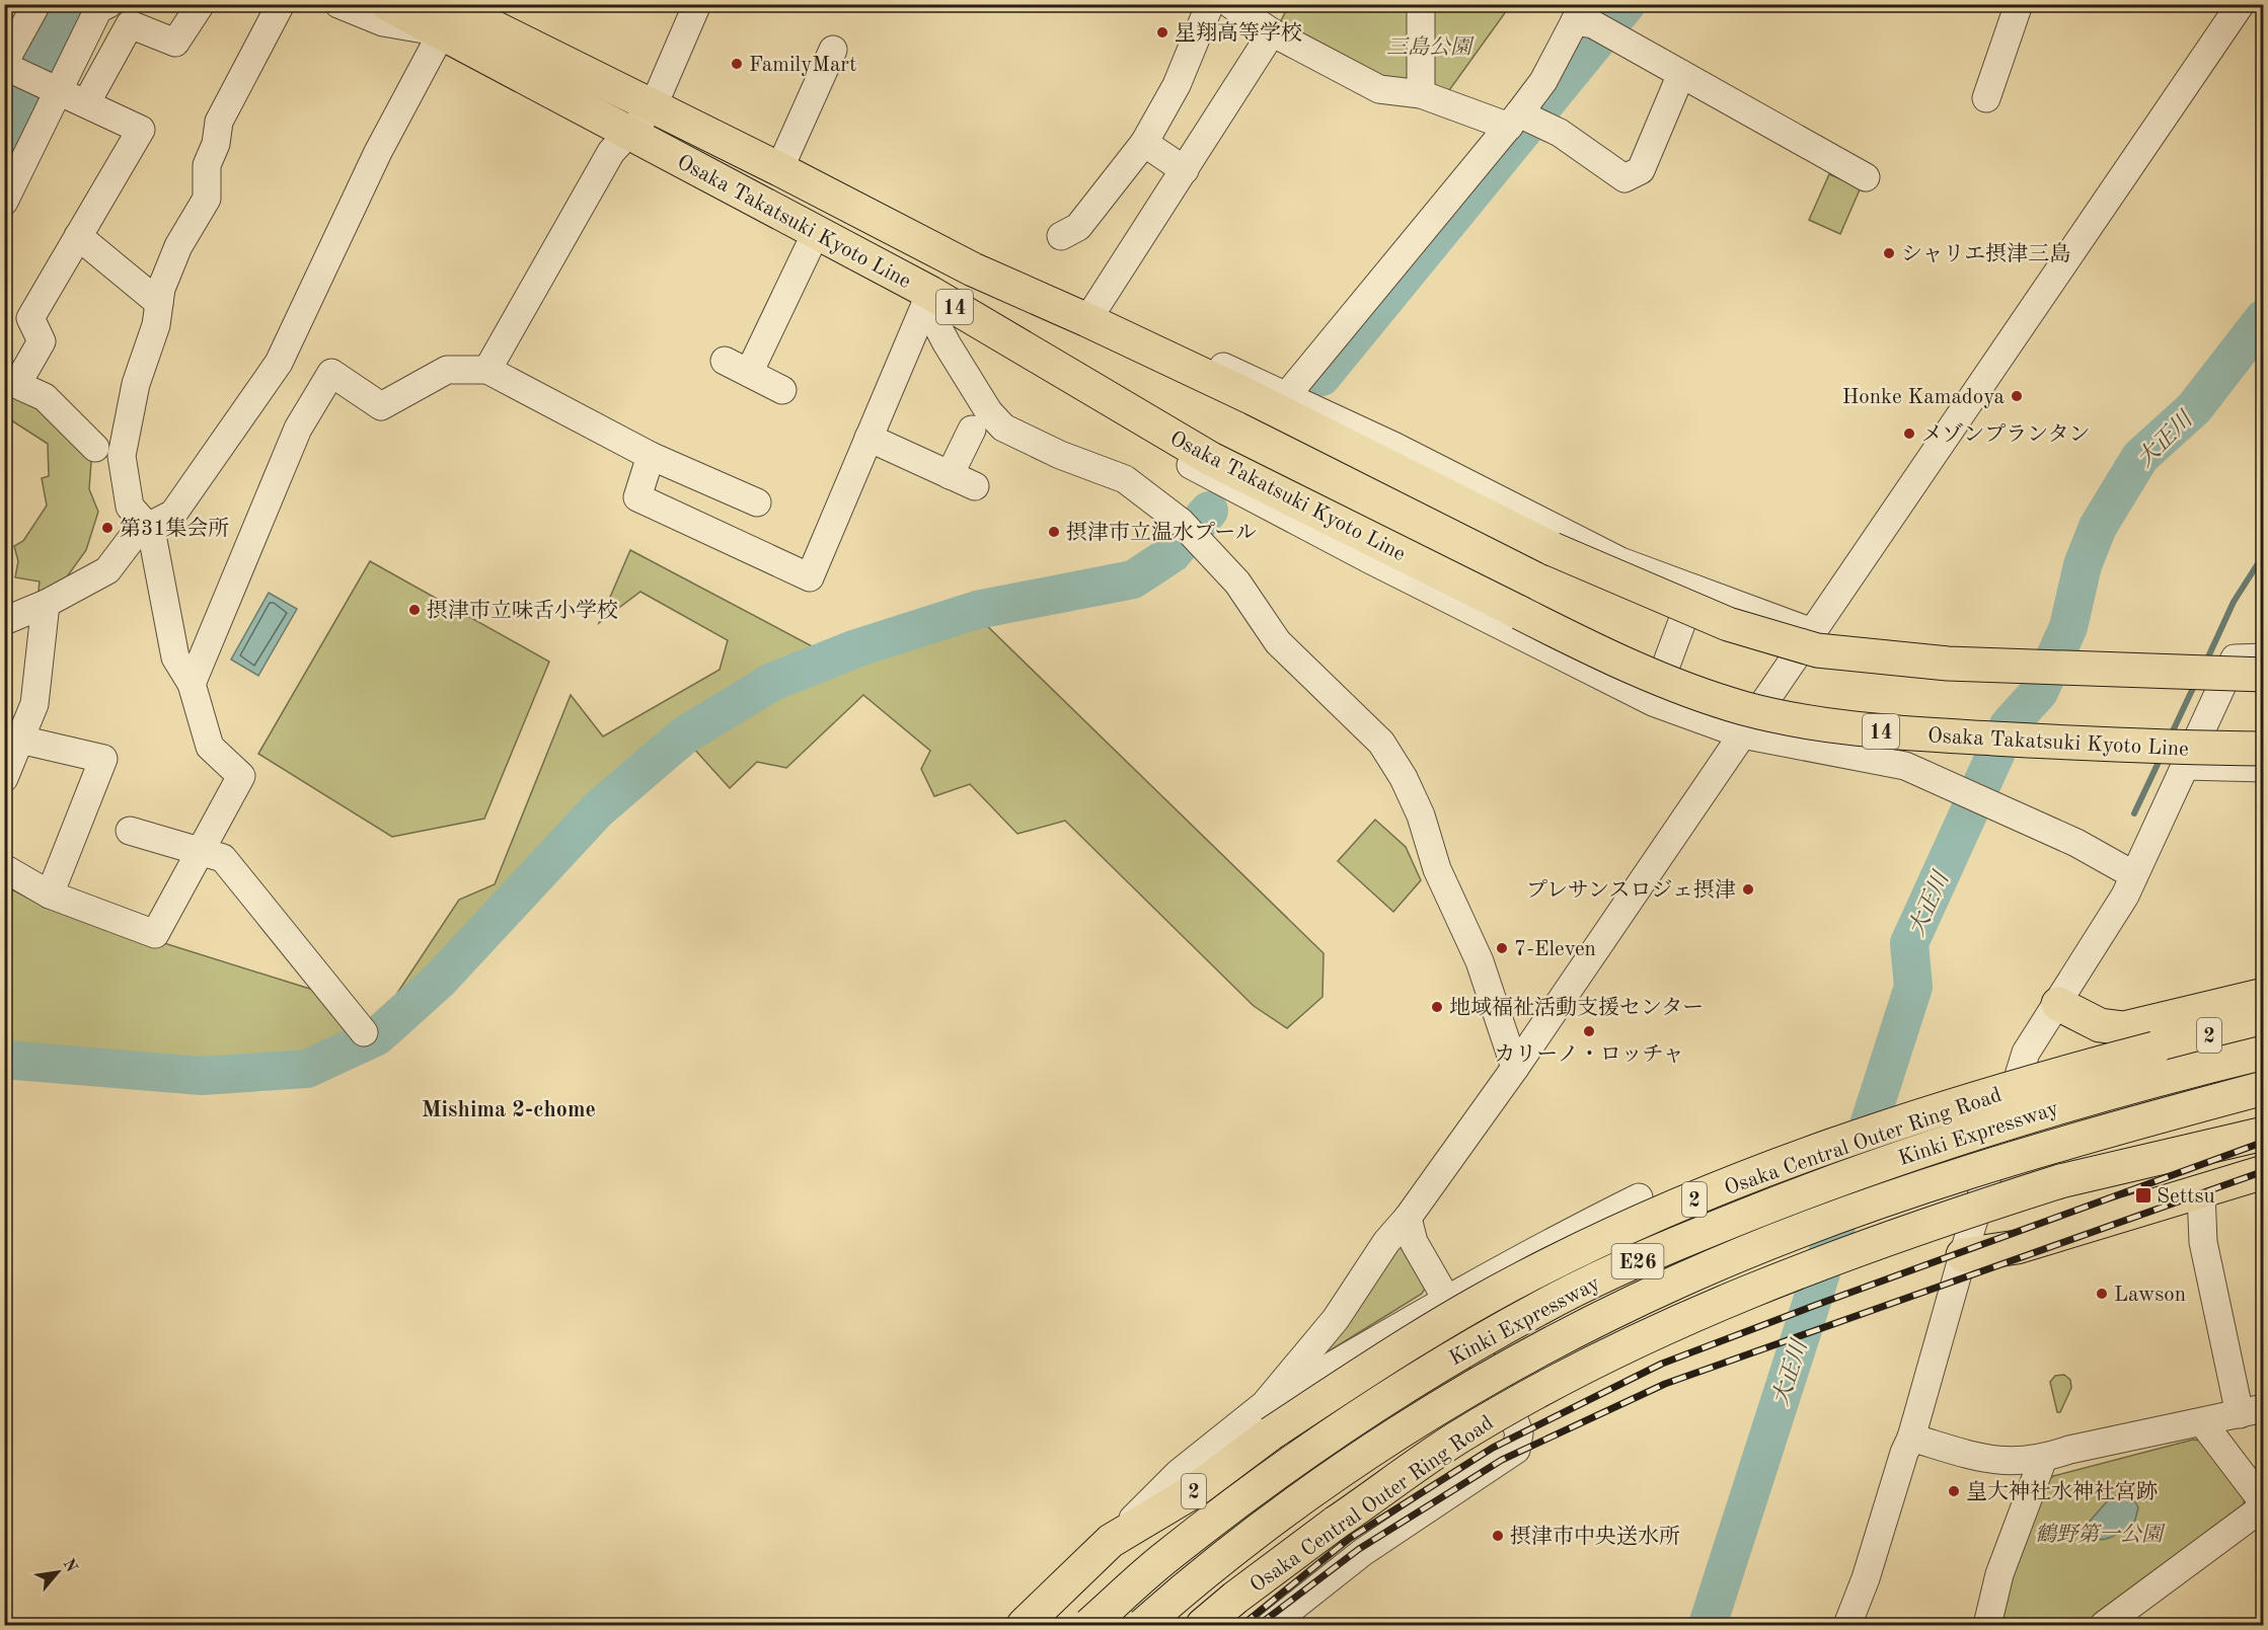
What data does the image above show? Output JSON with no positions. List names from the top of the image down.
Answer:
{
  "streets": {
    "main road": [
      "Osaka Takatsuki Kyoto Line",
      "14",
      "2",
      "Kinki Expressway",
      "Osaka Central Outer Ring Road",
      "E26"
    ]
  },
  "districts": ["Mishima 2-chome"],
  "water": ["大正川"],
  "parks": ["三島公園", "鶴野第一公園"],
  "places": {
    "other": [
      "星翔高等学校",
      "FamilyMart",
      "シャリエ摂津三島",
      "Honke Kamadoya",
      "メゾンプランタン",
      "第31集会所",
      "摂津市立温水プール",
      "摂津市立味舌小学校",
      "プレサンスロジェ摂津",
      "7-Eleven",
      "地域福祉活動支援センター",
      "カリーノ・ロッチャ",
      "Lawson",
      "皇大神社水神社宮跡",
      "摂津市中央送水所"
    ],
    "transit": ["Settsu"]
  },
  "north": "top right"
}
